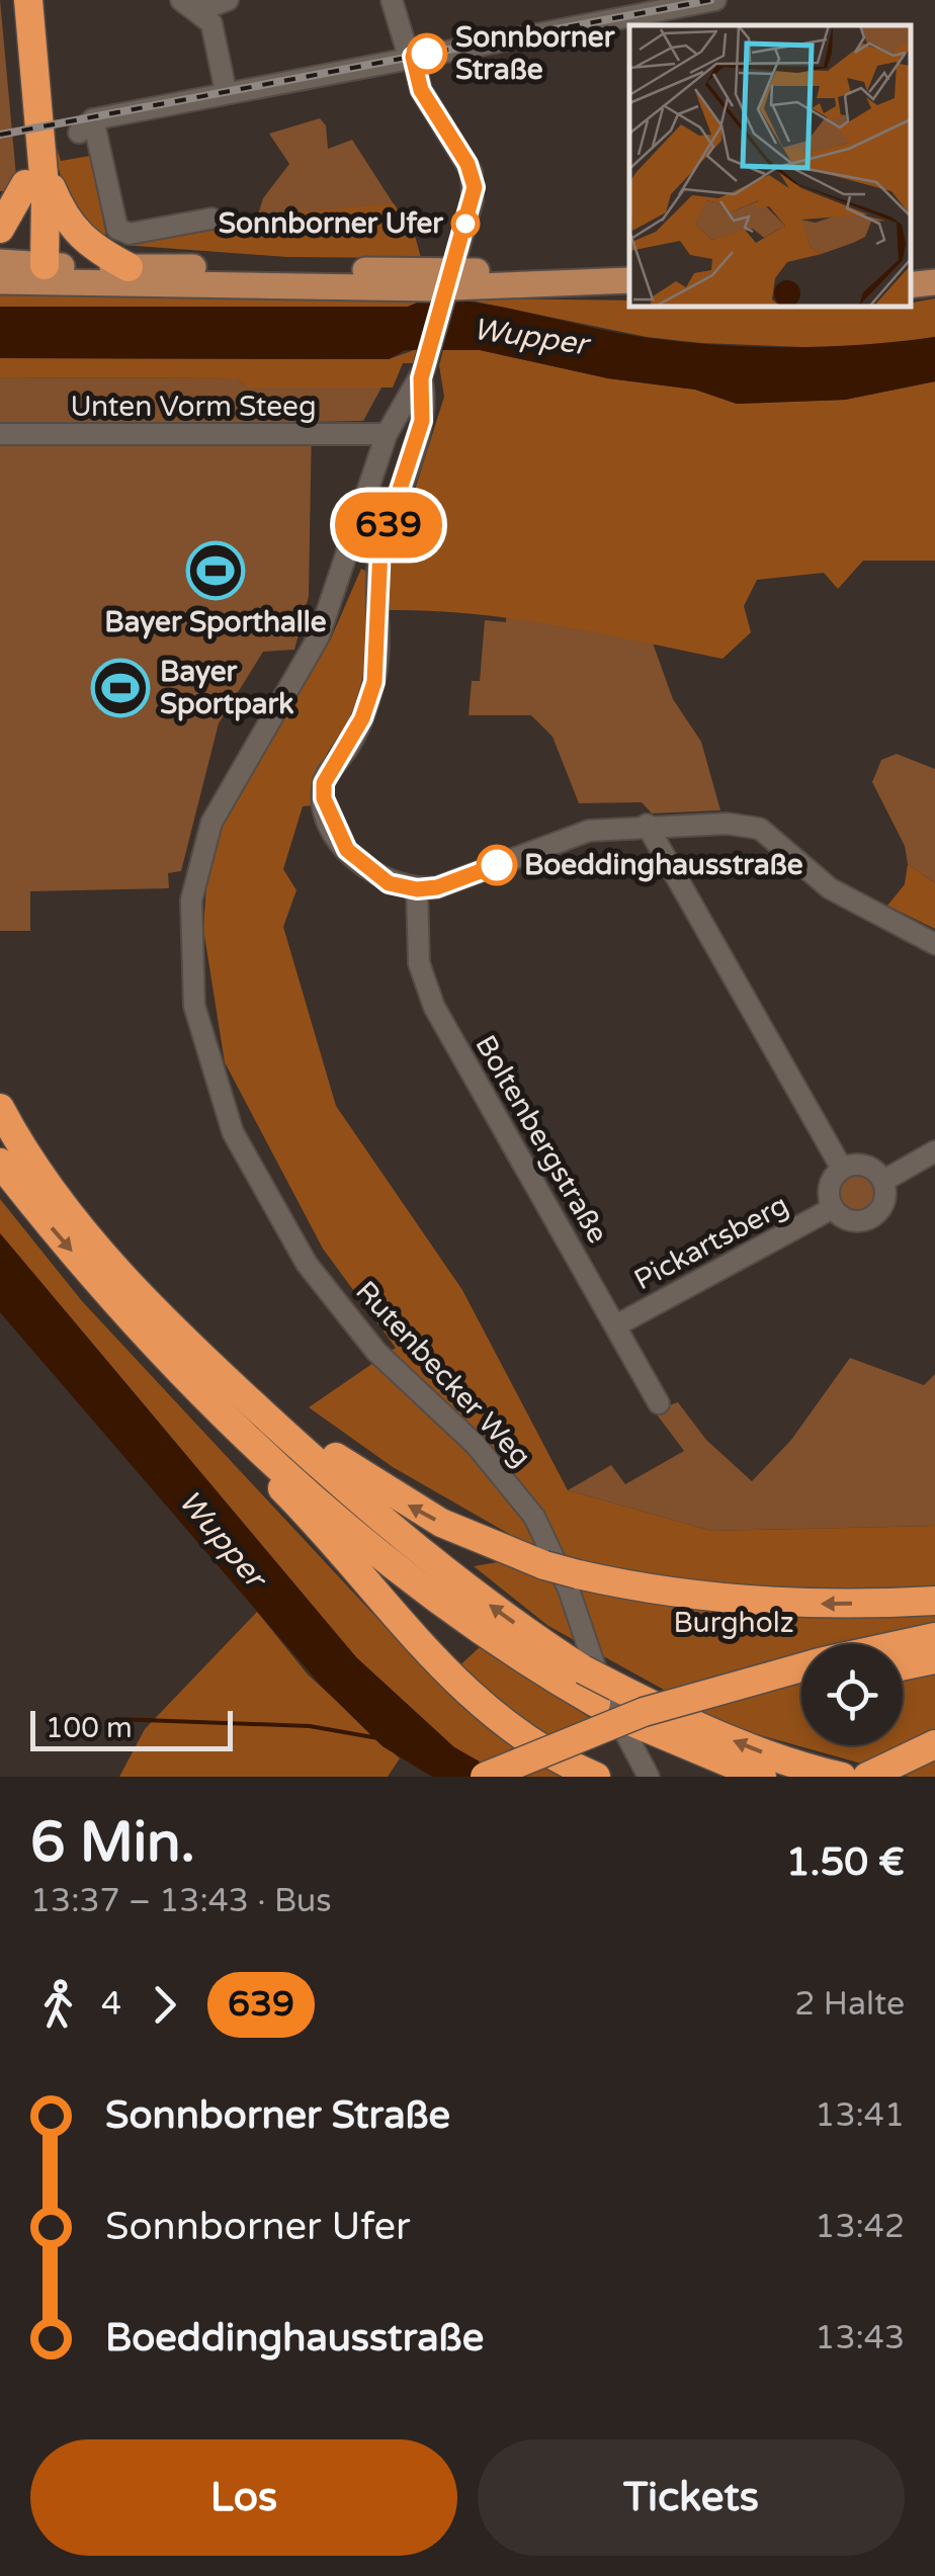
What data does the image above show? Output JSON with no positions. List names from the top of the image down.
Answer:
{
  "streets": {
    "street": [
      "Unten Vorm Steeg",
      "Boltenbergstraße",
      "Pickartsberg",
      "Rutenbecker Weg"
    ]
  },
  "crossings": [
    ["Unten Vorm Steeg", "Rutenbecker Weg"],
    ["Boltenbergstraße", "Pickartsberg"]
  ],
  "water": ["Wupper"],
  "parks": ["Burgholz"],
  "places": {
    "other": ["Sonnborner Straße", "Sonnborner Ufer", "Boeddinghausstraße"],
    "sports": ["Bayer Sporthalle", "Bayer Sportpark"]
  },
  "lines": ["bus line 639"],
  "scale_bar": "100 m",
  "page": {
    "on_map": "639",
    "scale": "100 m",
    "heading": ["6 Min.", "13:37 – 13:43 · Bus", "1.50 €"],
    "legs": ["4", "639", "2 Halte"],
    "list": [
      {
        "name": "Sonnborner Straße",
        "value": "13:41"
      },
      {
        "name": "Sonnborner Ufer",
        "value": "13:42"
      },
      {
        "name": "Boeddinghausstraße",
        "value": "13:43"
      }
    ],
    "buttons": ["Los", "Tickets"]
  }
}
